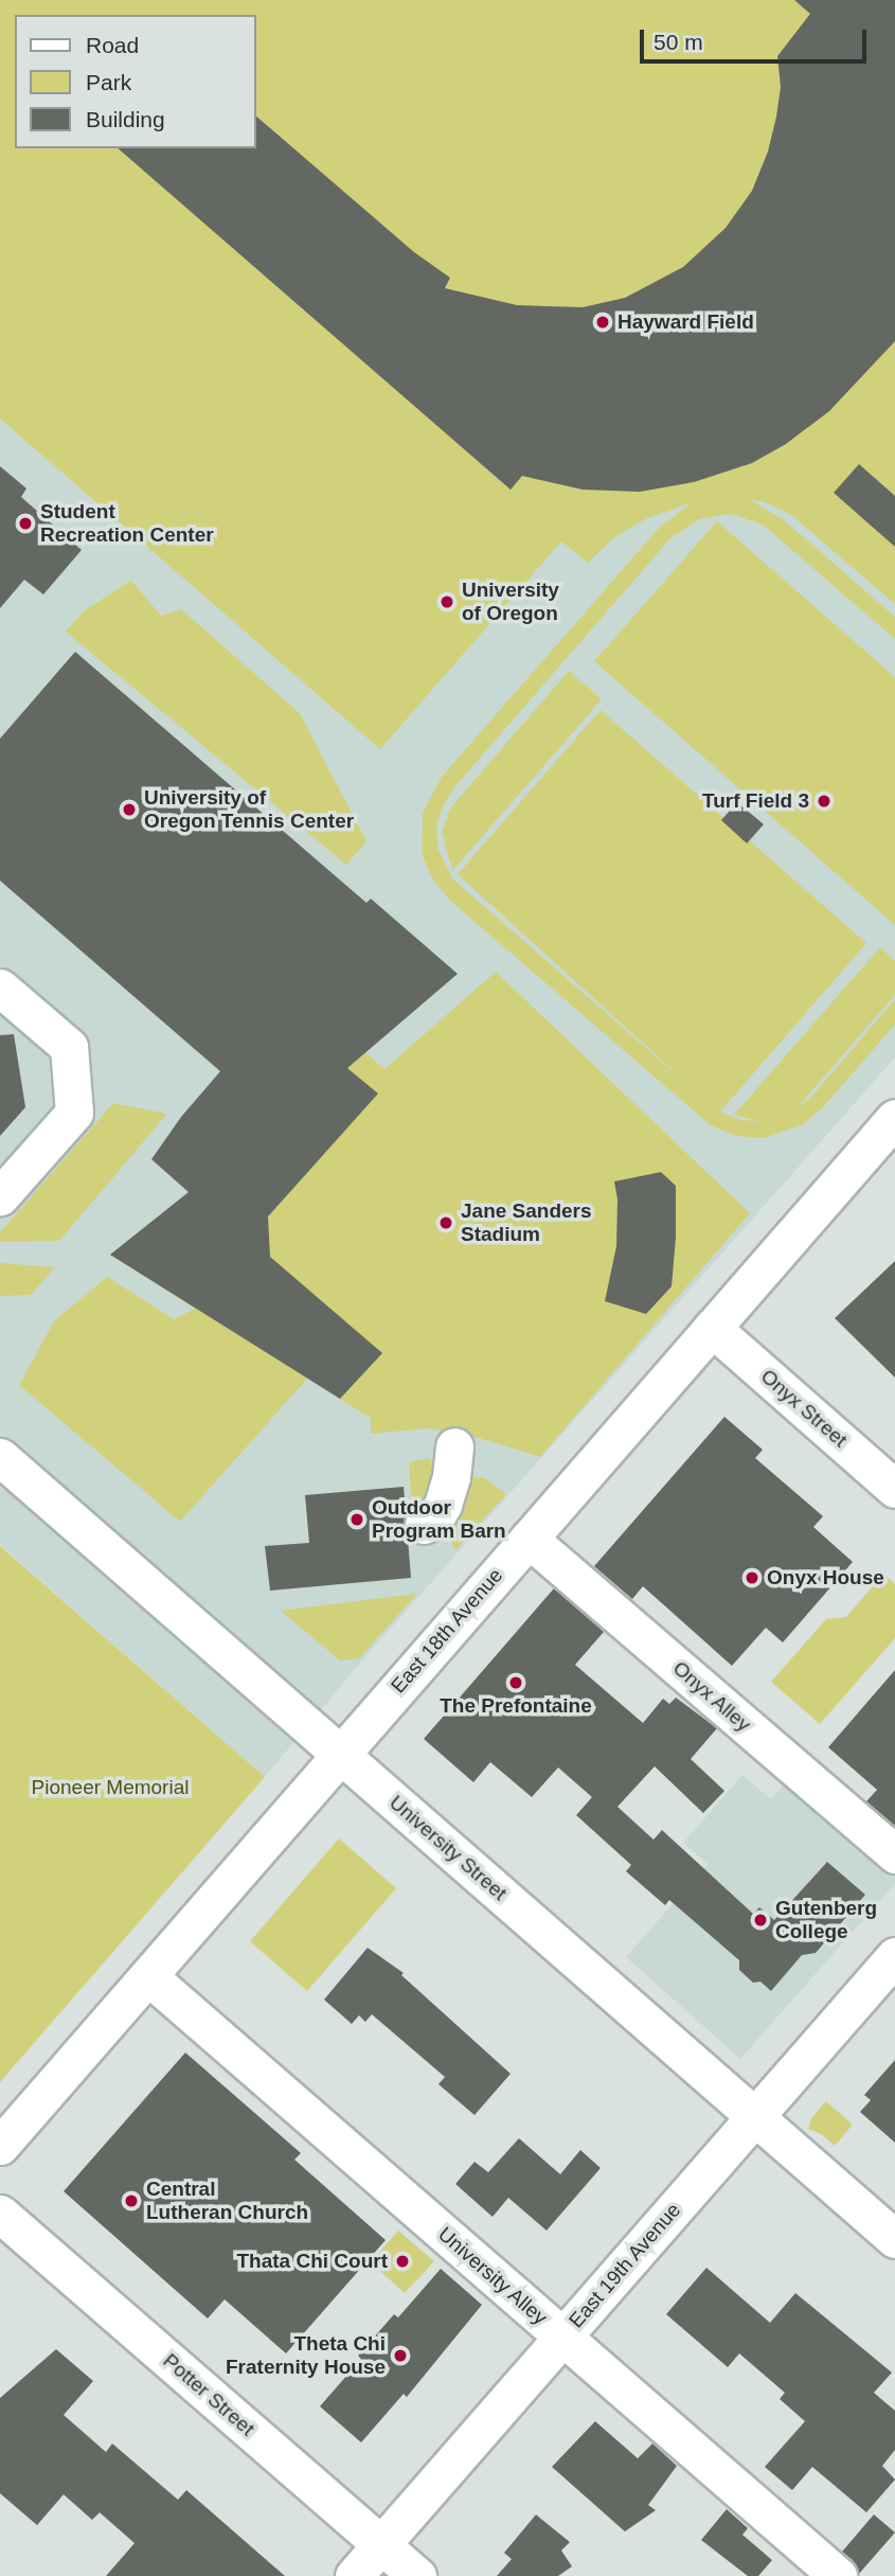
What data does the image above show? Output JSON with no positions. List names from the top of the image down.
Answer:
{
  "streets": {
    "street": [
      "Onyx Street",
      "East 18th Avenue",
      "Onyx Alley",
      "University Street",
      "East 19th Avenue",
      "University Alley",
      "Potter Street"
    ]
  },
  "crossings": [
    ["Onyx Street", "East 18th Avenue"],
    ["East 18th Avenue", "Onyx Alley"],
    ["East 18th Avenue", "University Street"],
    ["East 18th Avenue", "University Alley"],
    ["University Street", "East 19th Avenue"],
    ["East 19th Avenue", "University Alley"],
    ["East 19th Avenue", "Potter Street"]
  ],
  "parks": ["Pioneer Memorial"],
  "places": [
    "Hayward Field",
    "Student Recreation Center",
    "University of Oregon",
    "Turf Field 3",
    "University of Oregon Tennis Center",
    "Jane Sanders Stadium",
    "Outdoor Program Barn",
    "Onyx House",
    "The Prefontaine",
    "Gutenberg College",
    "Central Lutheran Church",
    "Thata Chi Court",
    "Theta Chi Fraternity House"
  ],
  "legend": ["Road", "Park", "Building"],
  "scale_bar": "50 m"
}
